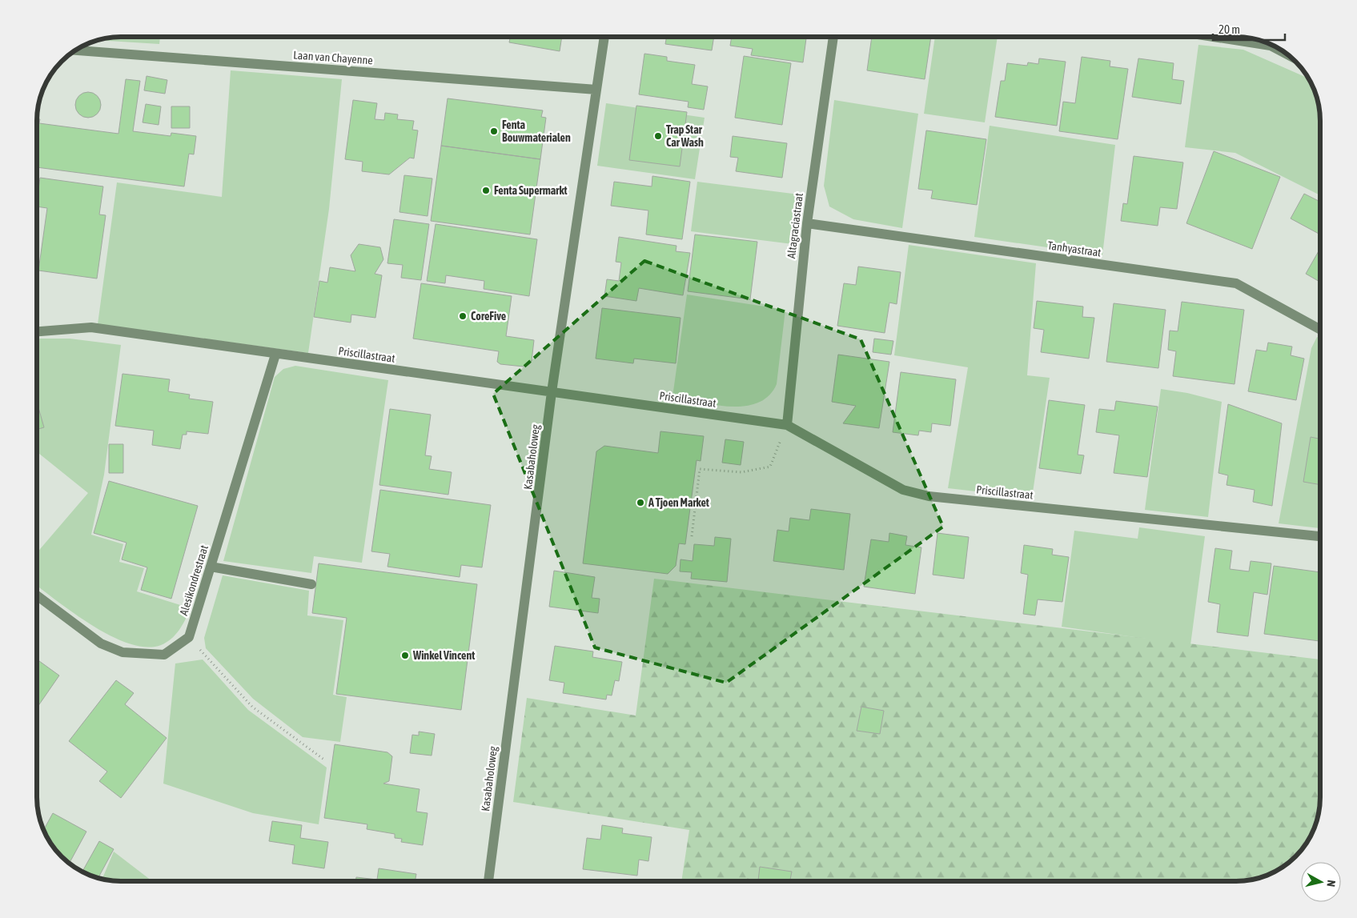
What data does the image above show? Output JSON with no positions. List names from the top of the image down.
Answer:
{
  "streets": {
    "street": [
      "Laan van Chayenne",
      "Altagraciastraat",
      "Tanhyastraat",
      "Priscillastraat",
      "Kasabaholoweg",
      "Alesikondrestraat"
    ]
  },
  "crossings": [
    ["Laan van Chayenne", "Kasabaholoweg"],
    ["Altagraciastraat", "Tanhyastraat"],
    ["Altagraciastraat", "Priscillastraat"],
    ["Priscillastraat", "Kasabaholoweg"],
    ["Priscillastraat", "Alesikondrestraat"]
  ],
  "places": [
    "Fenta Bouwmaterialen",
    "Trap Star Car Wash",
    "Fenta Supermarkt",
    "CoreFive",
    "A Tjoen Market",
    "Winkel Vincent"
  ],
  "scale_bar": "20 m",
  "north": "right"
}
